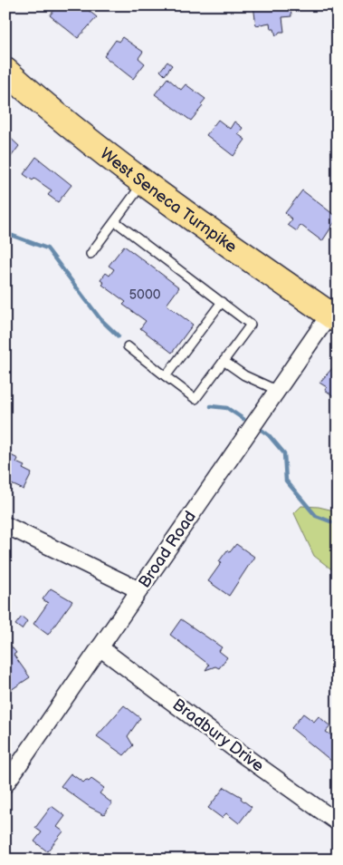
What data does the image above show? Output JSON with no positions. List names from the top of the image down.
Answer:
{
  "streets": {
    "main road": ["West Seneca Turnpike"],
    "street": ["Broad Road", "Bradbury Drive"]
  },
  "crossings": [
    ["West Seneca Turnpike", "Broad Road"],
    ["Broad Road", "Bradbury Drive"]
  ],
  "house_numbers": ["5000"]
}
